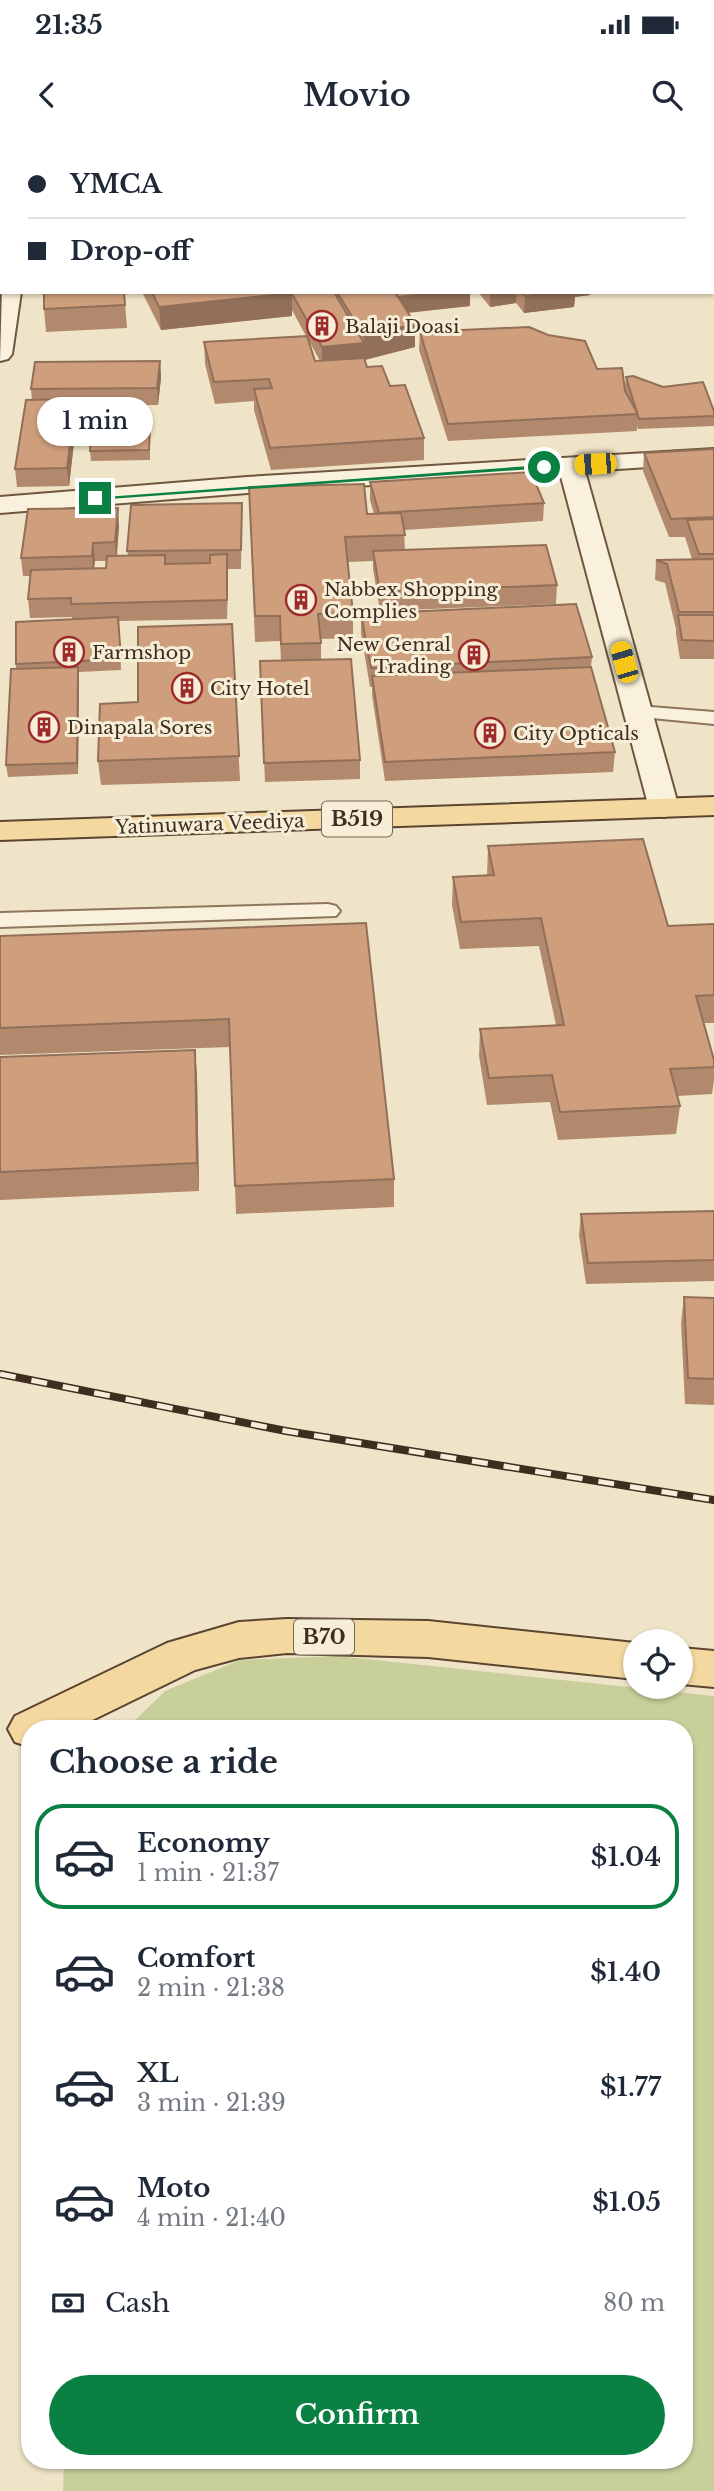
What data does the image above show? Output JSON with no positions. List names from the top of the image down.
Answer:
{
  "streets": {
    "main road": ["B519", "Yatinuwara Veediya", "B70"]
  },
  "places": {
    "building": [
      "Balaji Doasi",
      "Nabbex Shopping Complies",
      "Farmshop",
      "New Genral Trading",
      "City Hotel",
      "Dinapala Sores",
      "City Opticals"
    ]
  },
  "page": {
    "status": "21:35",
    "header": "Movio",
    "banner": ["YMCA", "Drop-off"],
    "bubble": "1 min",
    "heading": "Choose a ride",
    "list": [
      {
        "name": "Economy",
        "note": "1 min · 21:37",
        "value": "$1.04"
      },
      {
        "name": "Comfort",
        "note": "2 min · 21:38",
        "value": "$1.40"
      },
      {
        "name": "XL",
        "note": "3 min · 21:39",
        "value": "$1.77"
      },
      {
        "name": "Moto",
        "note": "4 min · 21:40",
        "value": "$1.05"
      }
    ],
    "pay": ["Cash", "80 m"],
    "buttons": "Confirm"
  }
}
